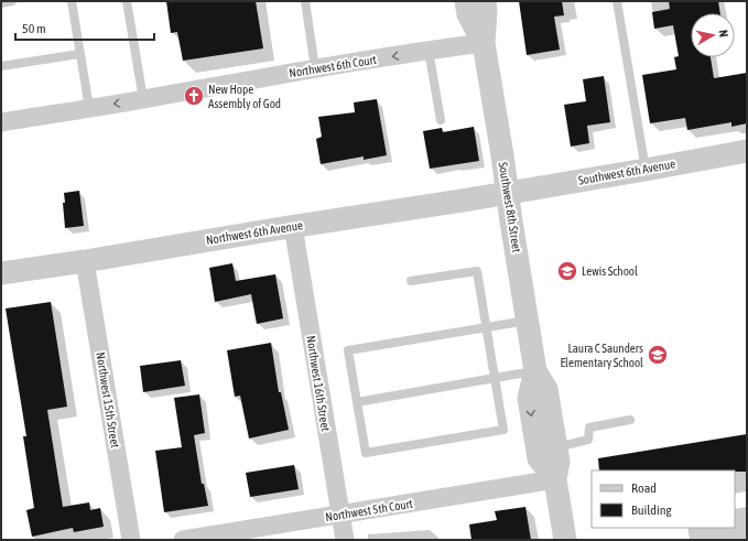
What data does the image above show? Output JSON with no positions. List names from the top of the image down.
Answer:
{
  "streets": {
    "street": [
      "Northwest 6th Court",
      "Southwest 6th Avenue",
      "Southwest 8th Street",
      "Northwest 6th Avenue",
      "Northwest 16th Street",
      "Northwest 15th Street",
      "Northwest 5th Court"
    ]
  },
  "crossings": [
    ["Northwest 6th Court", "Southwest 8th Street"],
    ["Southwest 6th Avenue", "Southwest 8th Street"],
    ["Southwest 6th Avenue", "Northwest 6th Avenue"],
    ["Southwest 8th Street", "Northwest 6th Avenue"],
    ["Southwest 8th Street", "Northwest 5th Court"],
    ["Northwest 6th Avenue", "Northwest 16th Street"],
    ["Northwest 6th Avenue", "Northwest 15th Street"],
    ["Northwest 16th Street", "Northwest 5th Court"]
  ],
  "places": {
    "church": ["New Hope Assembly of God"],
    "school or university": ["Lewis School", "Laura C Saunders Elementary School"]
  },
  "legend": ["Road", "Building"],
  "scale_bar": "50 m",
  "north": "right"
}
